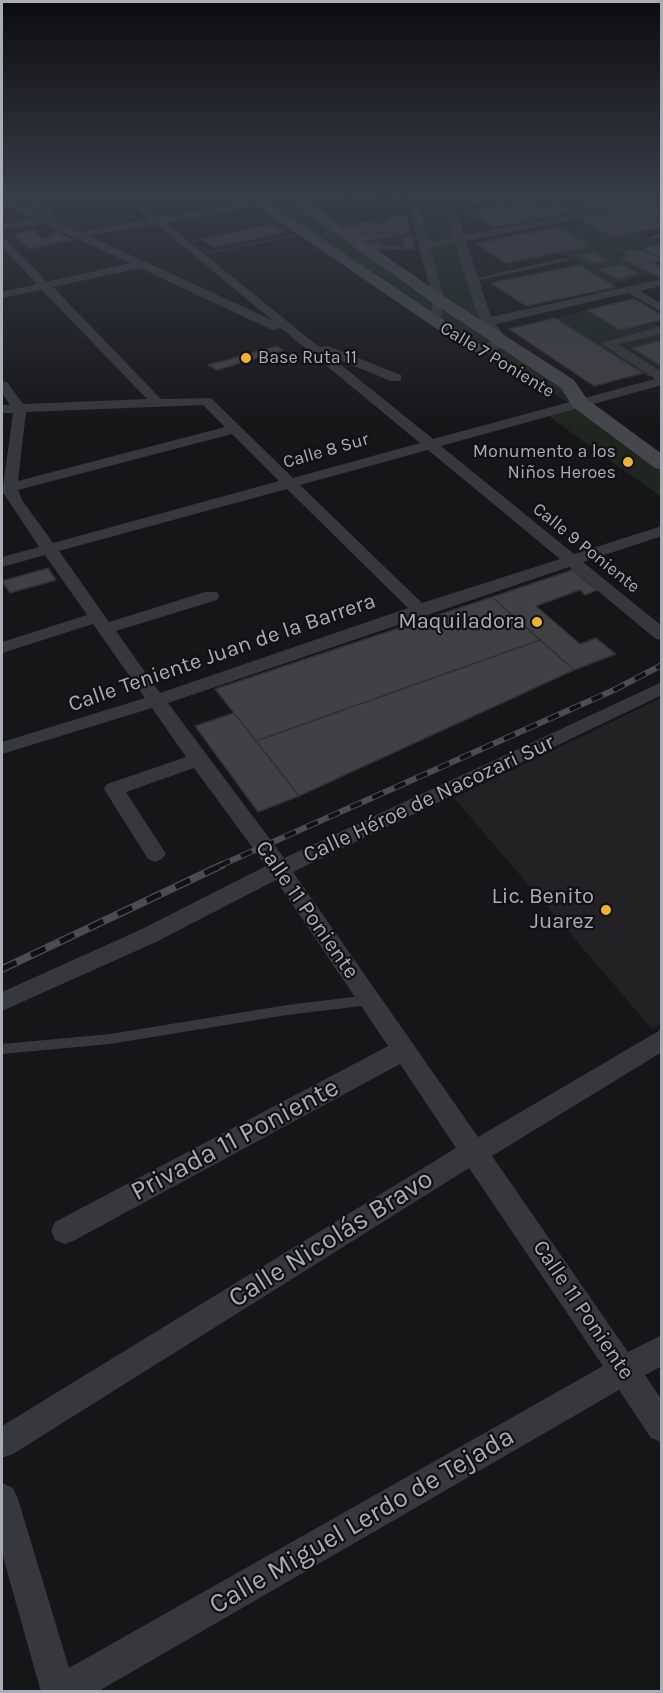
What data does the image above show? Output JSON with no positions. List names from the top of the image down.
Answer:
{
  "streets": {
    "main road": ["Calle 7 Poniente"],
    "street": [
      "Calle 8 Sur",
      "Calle 9 Poniente",
      "Calle Teniente Juan de la Barrera",
      "Calle Héroe de Nacozari Sur",
      "Calle 11 Poniente",
      "Privada 11 Poniente",
      "Calle Nicolás Bravo",
      "Calle Miguel Lerdo de Tejada"
    ]
  },
  "crossings": [
    ["Calle 7 Poniente", "Calle 8 Sur"],
    ["Calle 8 Sur", "Calle 9 Poniente"],
    ["Calle 8 Sur", "Calle 11 Poniente"],
    ["Calle 9 Poniente", "Calle Teniente Juan de la Barrera"],
    ["Calle Teniente Juan de la Barrera", "Calle 11 Poniente"],
    ["Calle Héroe de Nacozari Sur", "Calle 11 Poniente"],
    ["Calle 11 Poniente", "Privada 11 Poniente"],
    ["Calle 11 Poniente", "Calle Nicolás Bravo"],
    ["Calle 11 Poniente", "Calle Miguel Lerdo de Tejada"]
  ],
  "places": [
    "Base Ruta 11",
    "Monumento a los Niños Heroes",
    "Maquiladora",
    "Lic. Benito Juarez"
  ]
}
